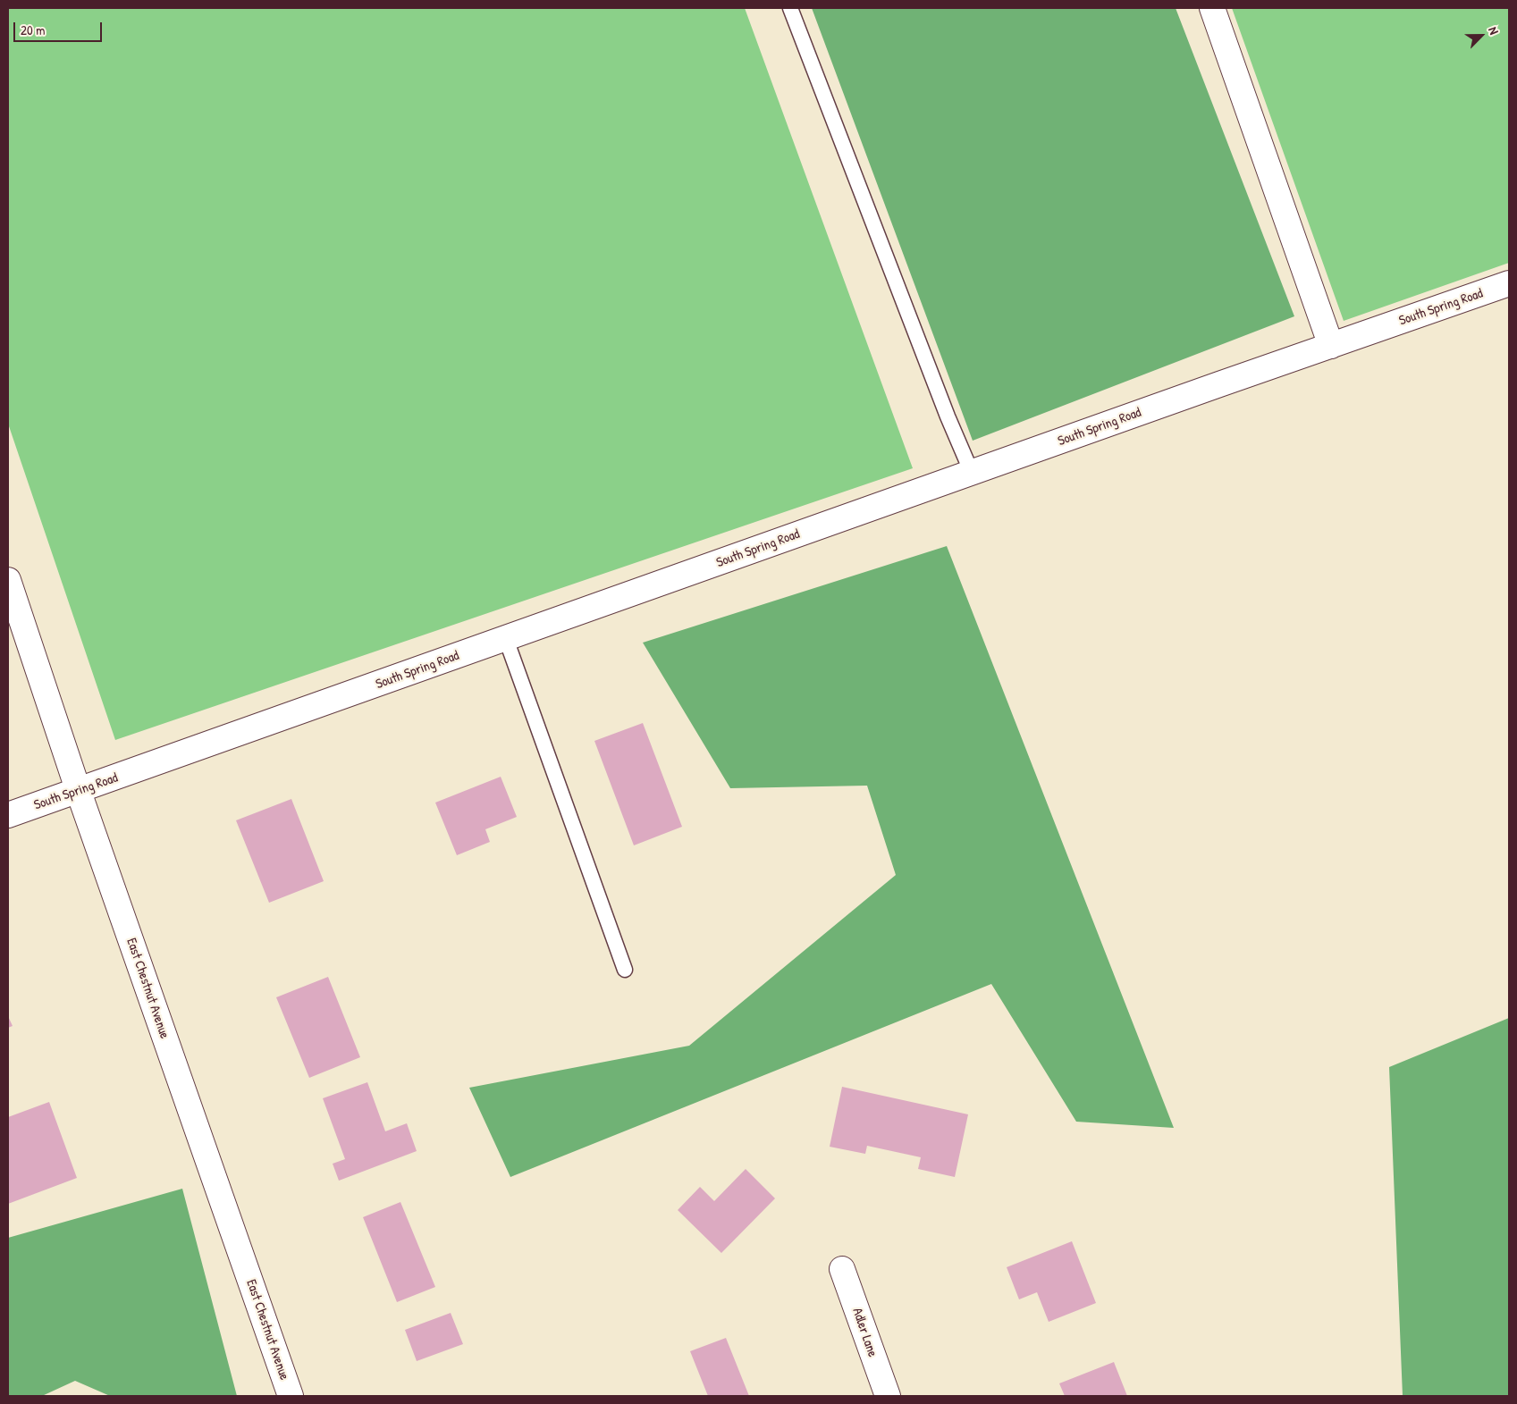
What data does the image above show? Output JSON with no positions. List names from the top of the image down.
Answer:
{
  "streets": {
    "street": ["South Spring Road", "East Chestnut Avenue", "Adler Lane"]
  },
  "crossings": [
    ["South Spring Road", "East Chestnut Avenue"]
  ],
  "scale_bar": "20 m",
  "north": "top right"
}
